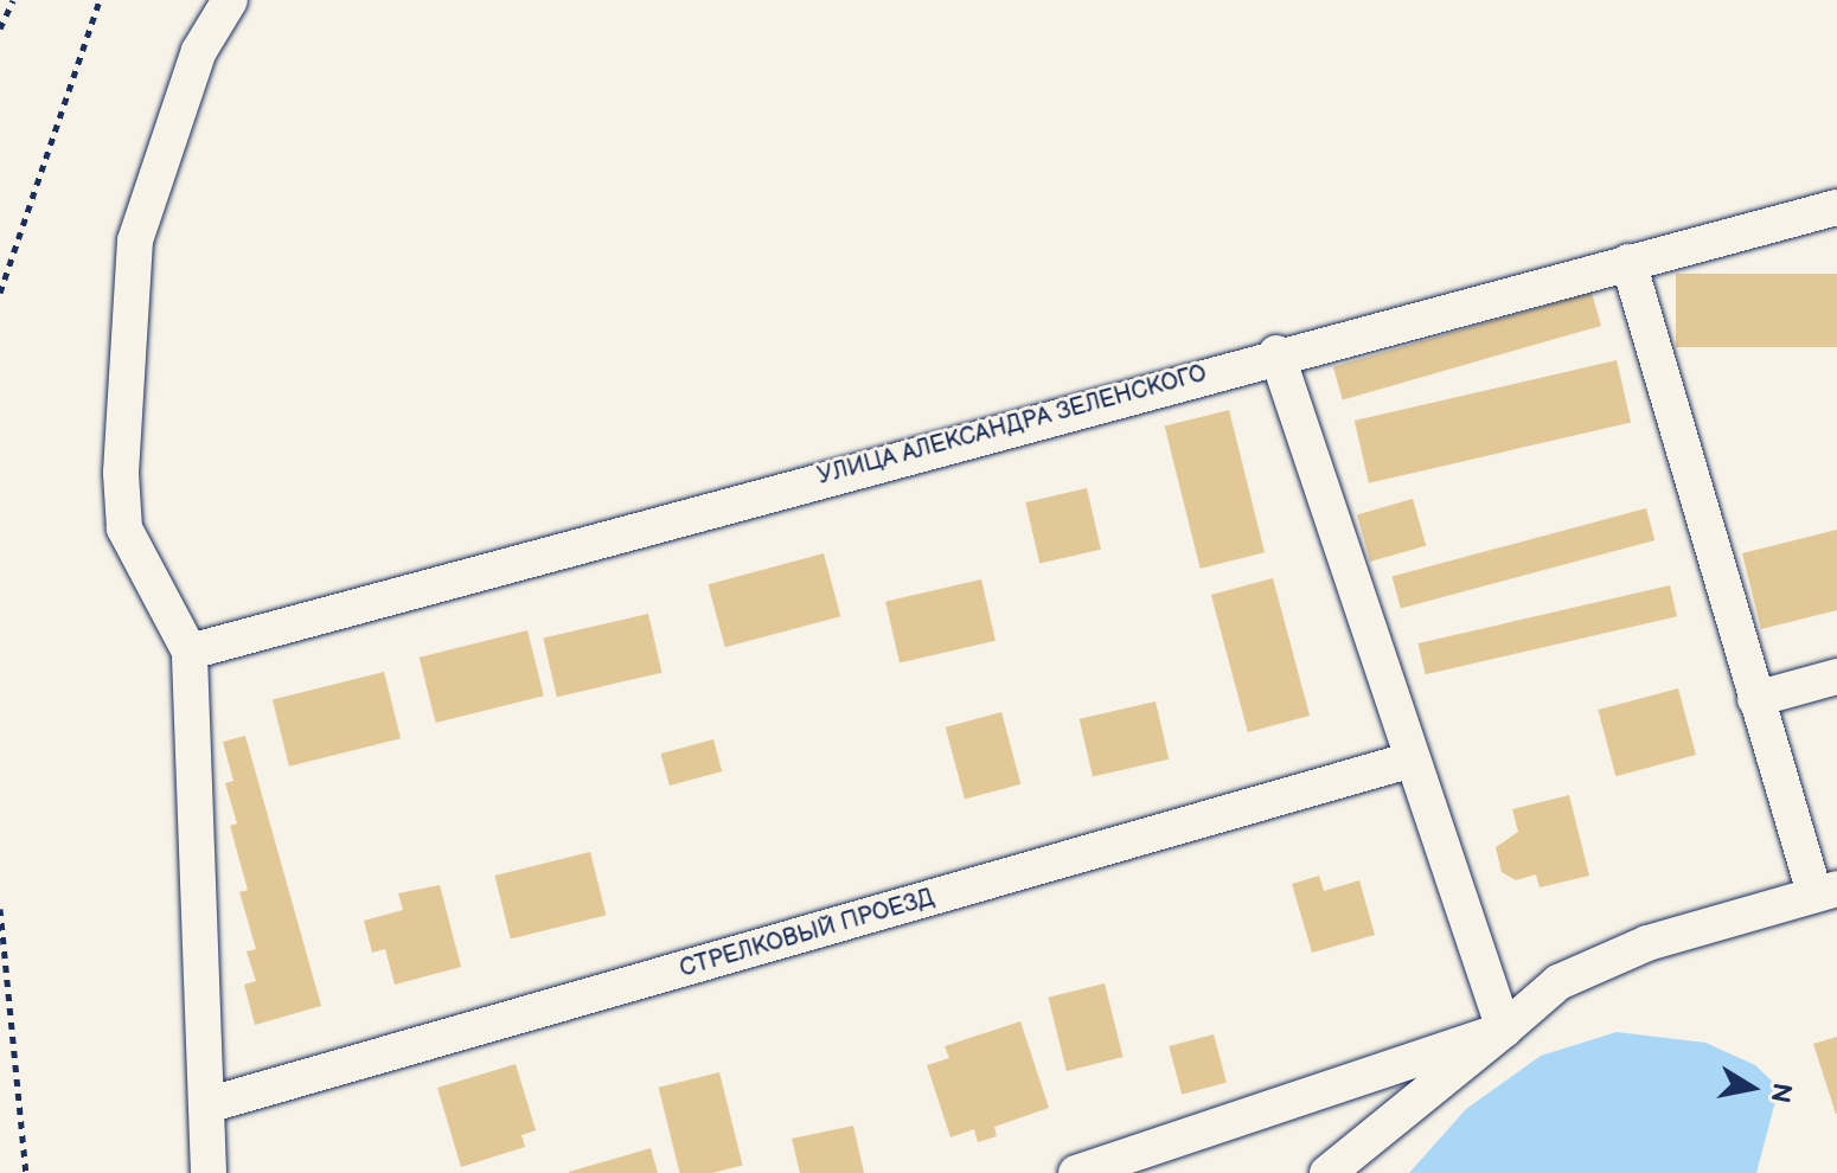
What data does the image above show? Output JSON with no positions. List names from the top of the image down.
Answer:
{
  "streets": {
    "street": ["УЛИЦА АЛЕКСАНДРА ЗЕЛЕНСКОГО", "СТРЕЛКОВЫЙ ПРОЕЗД"]
  },
  "north": "right"
}
